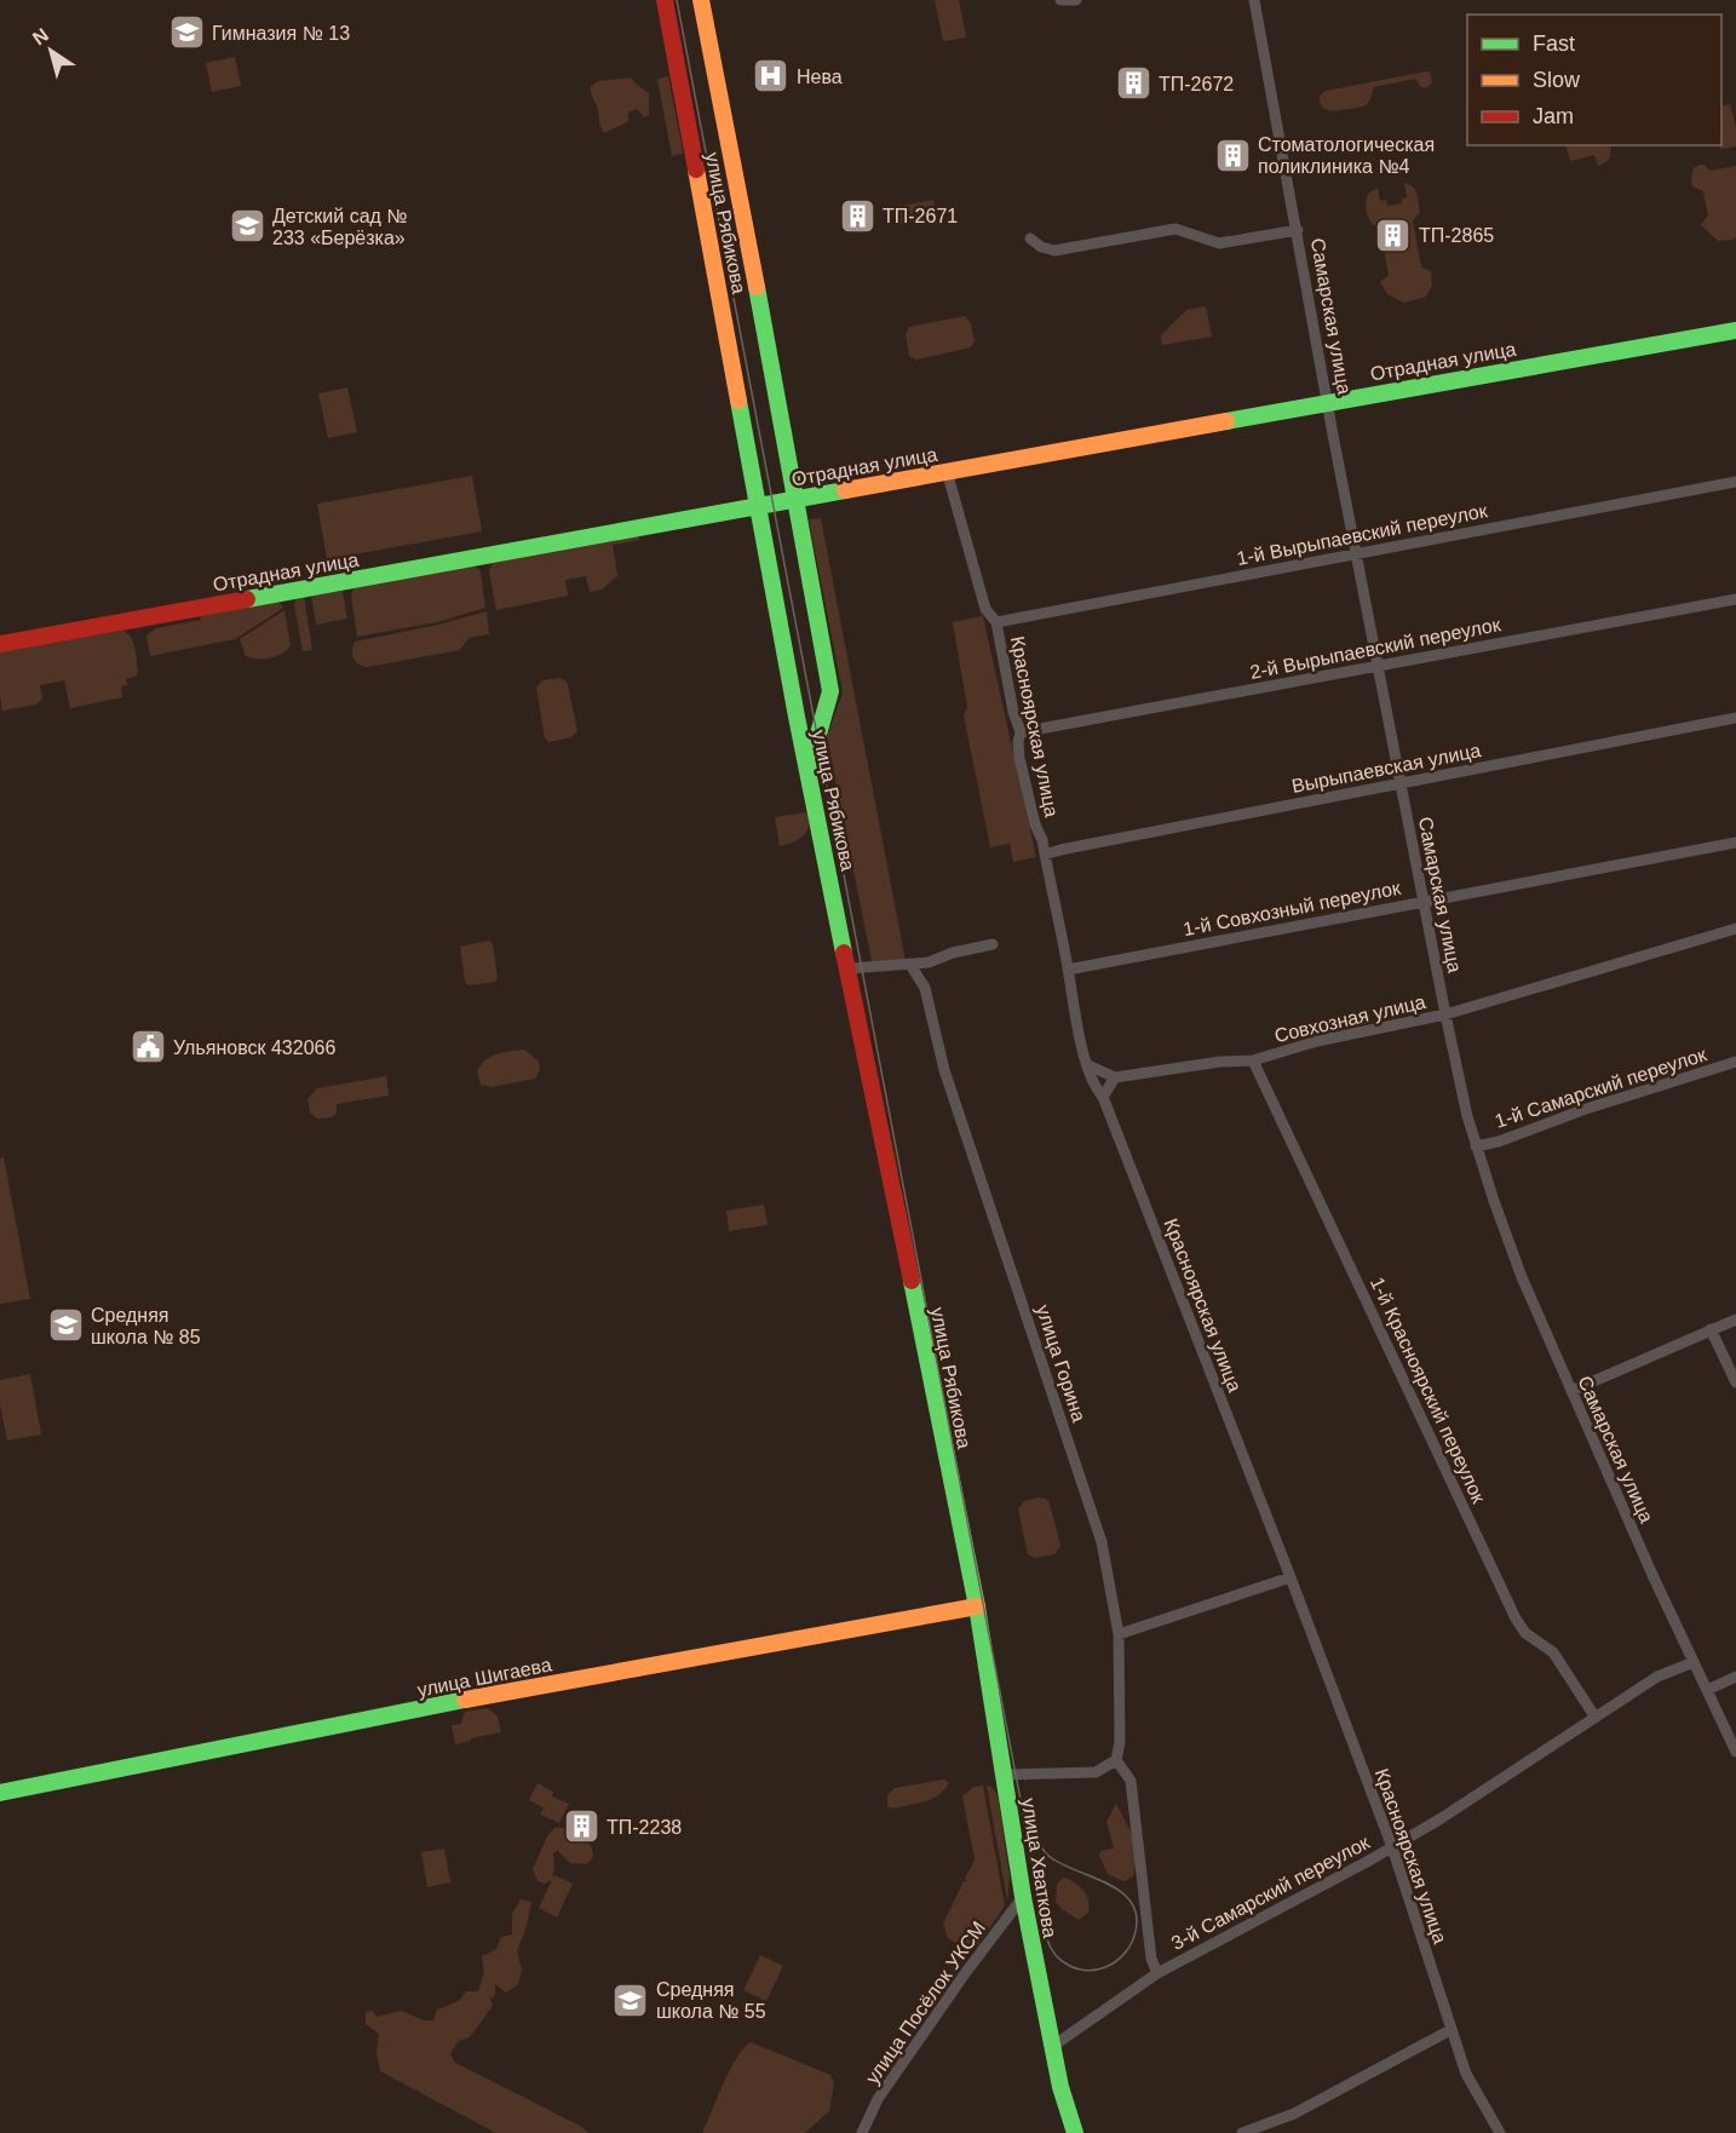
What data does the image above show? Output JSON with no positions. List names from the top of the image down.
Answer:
{
  "streets": {
    "main road": [
      "улица Рябикова",
      "Отрадная улица",
      "улица Шигаева",
      "улица Хваткова"
    ],
    "street": [
      "Самарская улица",
      "1-й Вырыпаевский переулок",
      "2-й Вырыпаевский переулок",
      "Красноярская улица",
      "Вырыпаевская улица",
      "1-й Совхозный переулок",
      "Совхозная улица",
      "1-й Самарский переулок",
      "улица Горина",
      "1-й Красноярский переулок",
      "3-й Самарский переулок",
      "улица Посёлок УКСМ"
    ]
  },
  "crossings": [
    ["улица Рябикова", "Отрадная улица"],
    ["улица Рябикова", "улица Шигаева"],
    ["улица Рябикова", "улица Хваткова"],
    ["Самарская улица", "Отрадная улица"],
    ["Самарская улица", "1-й Вырыпаевский переулок"],
    ["Самарская улица", "2-й Вырыпаевский переулок"],
    ["Самарская улица", "Вырыпаевская улица"],
    ["Самарская улица", "1-й Совхозный переулок"],
    ["Самарская улица", "Совхозная улица"],
    ["Самарская улица", "1-й Самарский переулок"],
    ["Самарская улица", "3-й Самарский переулок"],
    ["Отрадная улица", "Красноярская улица"],
    ["1-й Вырыпаевский переулок", "Красноярская улица"],
    ["2-й Вырыпаевский переулок", "Красноярская улица"],
    ["Красноярская улица", "Вырыпаевская улица"],
    ["Красноярская улица", "1-й Совхозный переулок"],
    ["Красноярская улица", "3-й Самарский переулок"],
    ["Совхозная улица", "1-й Красноярский переулок"],
    ["1-й Красноярский переулок", "3-й Самарский переулок"],
    ["улица Шигаева", "улица Хваткова"],
    ["улица Хваткова", "3-й Самарский переулок"],
    ["улица Хваткова", "улица Посёлок УКСМ"]
  ],
  "places": {
    "school or university": [
      "Гимназия № 13",
      "Детский сад № 233 «Берёзка»",
      "Средняя школа № 85",
      "Средняя школа № 55"
    ],
    "hospital": ["Нева"],
    "building": [
      "ТП-2672",
      "Стоматологическая поликлиника №4",
      "ТП-2671",
      "ТП-2865",
      "ТП-2238"
    ],
    "public building": ["Ульяновск 432066"]
  },
  "legend": ["Fast", "Slow", "Jam"],
  "north": "top left"
}
